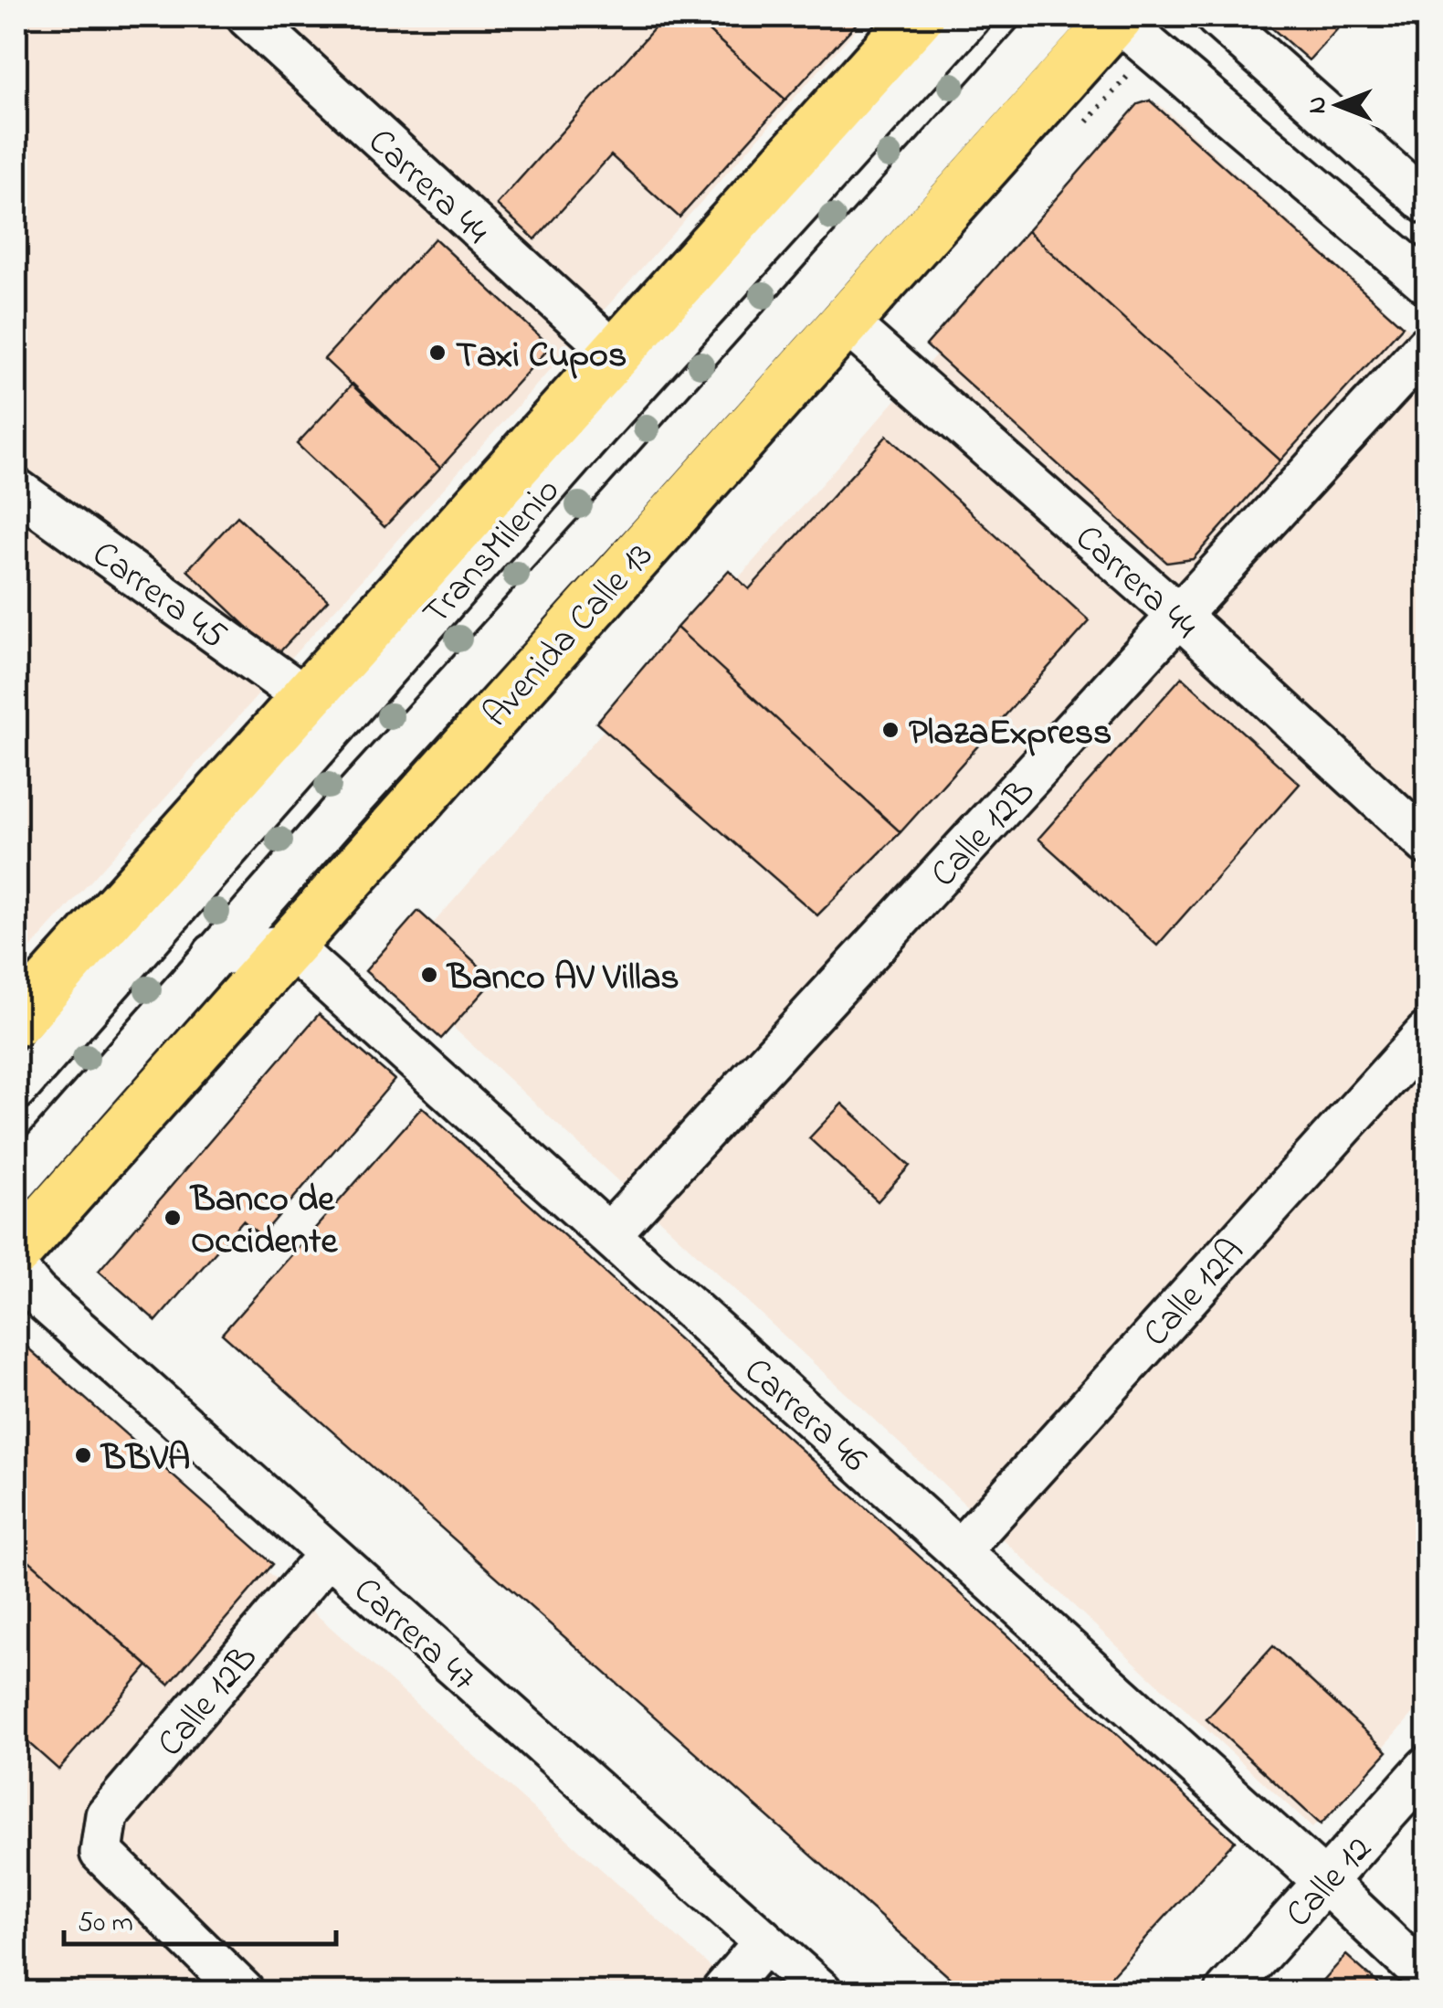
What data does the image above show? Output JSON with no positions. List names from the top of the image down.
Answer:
{
  "streets": {
    "main road": ["Avenida Calle 13"],
    "street": [
      "Carrera 44",
      "TransMilenio",
      "Carrera 45",
      "Calle 12B",
      "Calle 12A",
      "Carrera 46",
      "Carrera 47",
      "Calle 12"
    ]
  },
  "crossings": [
    ["Carrera 44", "Avenida Calle 13"],
    ["Carrera 44", "Calle 12B"],
    ["Avenida Calle 13", "Carrera 46"],
    ["Calle 12B", "Carrera 46"],
    ["Calle 12B", "Carrera 47"],
    ["Calle 12A", "Carrera 46"],
    ["Carrera 46", "Calle 12"]
  ],
  "places": [
    "Taxi Cupos",
    "PlazaExpress",
    "Banco AV Villas",
    "Banco de Occidente",
    "BBVA"
  ],
  "scale_bar": "50 m",
  "north": "left"
}
